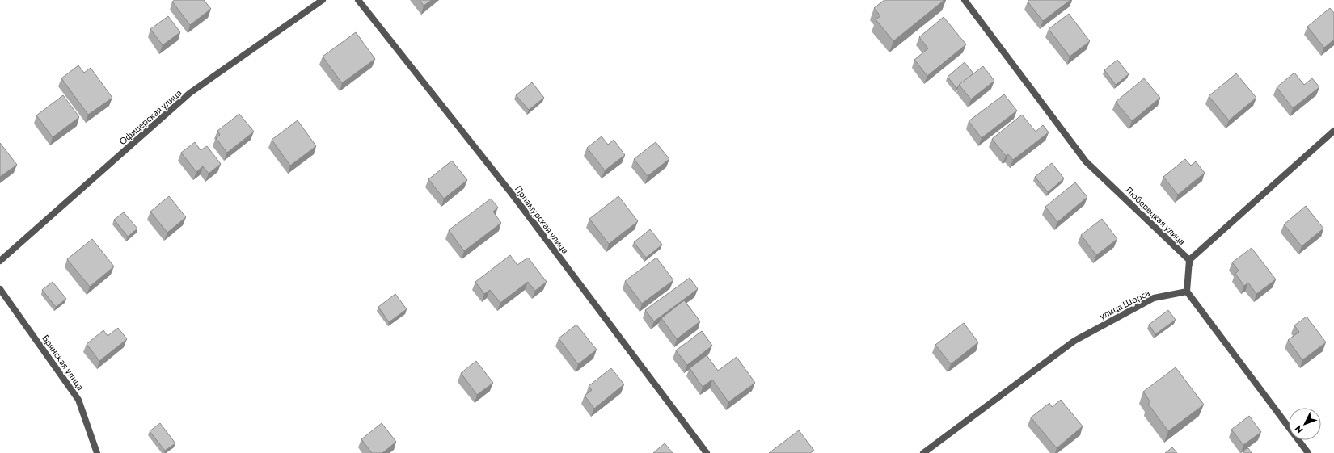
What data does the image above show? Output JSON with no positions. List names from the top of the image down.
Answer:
{
  "streets": {
    "street": [
      "Офицерская улица",
      "Люберецкая улица",
      "Приамурская улица",
      "улица Щорса",
      "Брянская улица"
    ]
  },
  "north": "bottom left"
}
